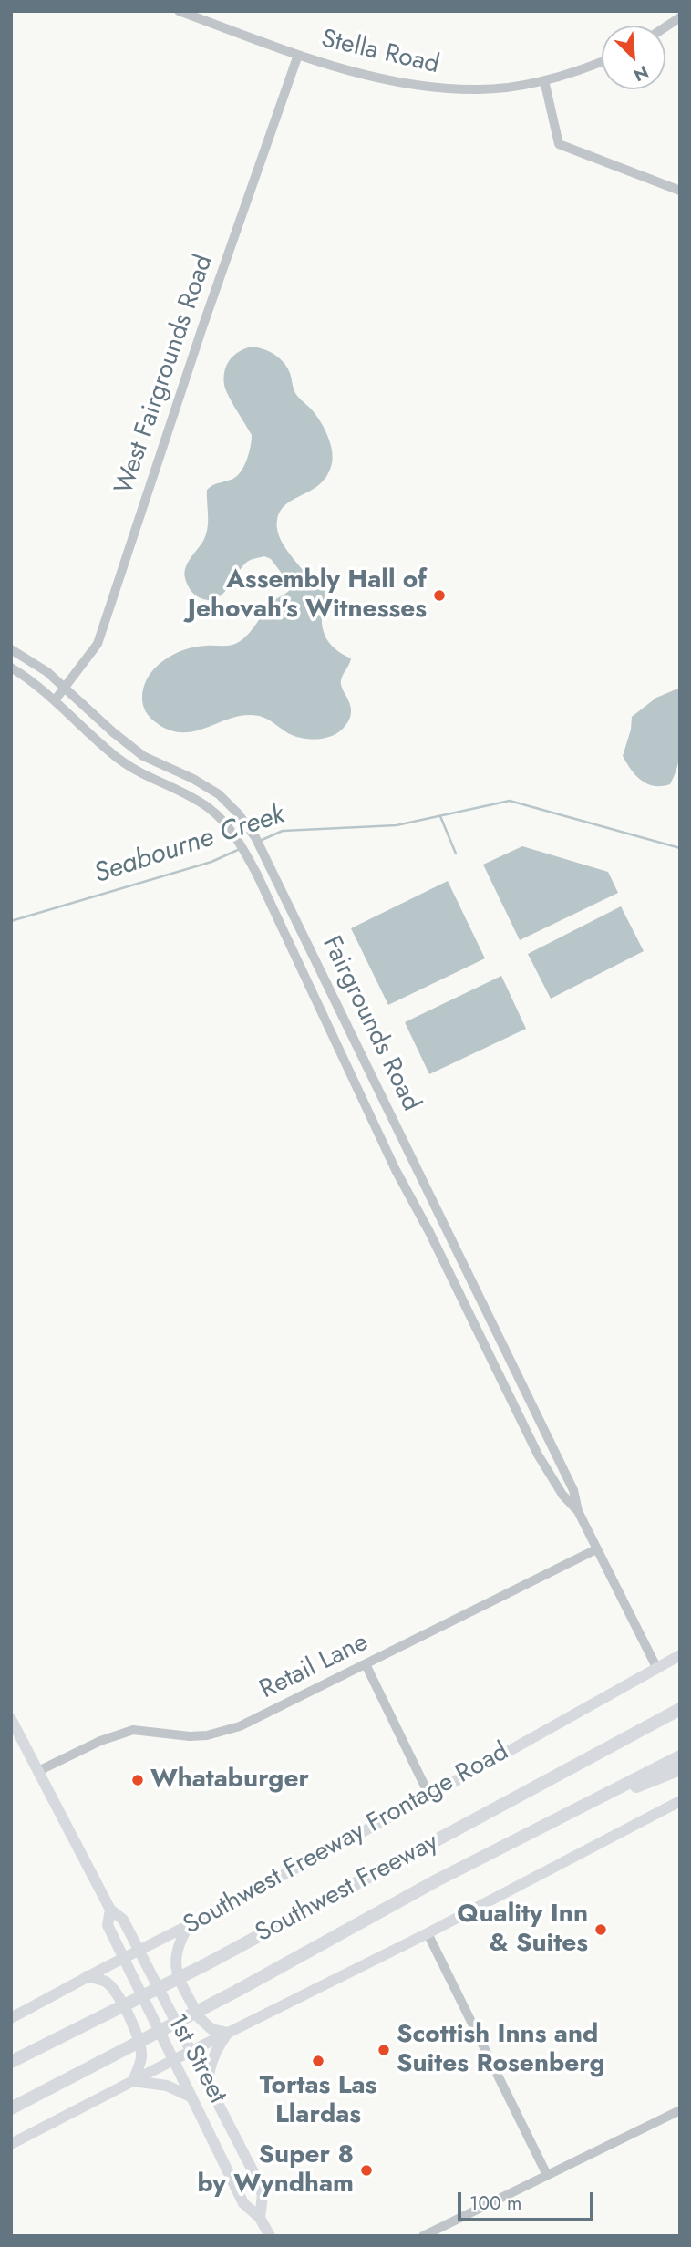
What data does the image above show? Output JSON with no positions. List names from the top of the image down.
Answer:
{
  "streets": {
    "highway": ["Southwest Freeway"],
    "main road": ["Southwest Freeway Frontage Road", "1st Street"],
    "street": [
      "Stella Road",
      "West Fairgrounds Road",
      "Fairgrounds Road",
      "Retail Lane"
    ]
  },
  "crossings": [
    ["Stella Road", "West Fairgrounds Road"],
    ["West Fairgrounds Road", "Fairgrounds Road"],
    ["Fairgrounds Road", "Retail Lane"],
    ["Fairgrounds Road", "Southwest Freeway Frontage Road"],
    ["Retail Lane", "1st Street"],
    ["Southwest Freeway Frontage Road", "1st Street"]
  ],
  "water": ["Seabourne Creek"],
  "places": [
    "Assembly Hall of Jehovah's Witnesses",
    "Whataburger",
    "Quality Inn & Suites",
    "Scottish Inns and Suites Rosenberg",
    "Tortas Las Llardas",
    "Super 8 by Wyndham"
  ],
  "scale_bar": "100 m",
  "north": "bottom right"
}
